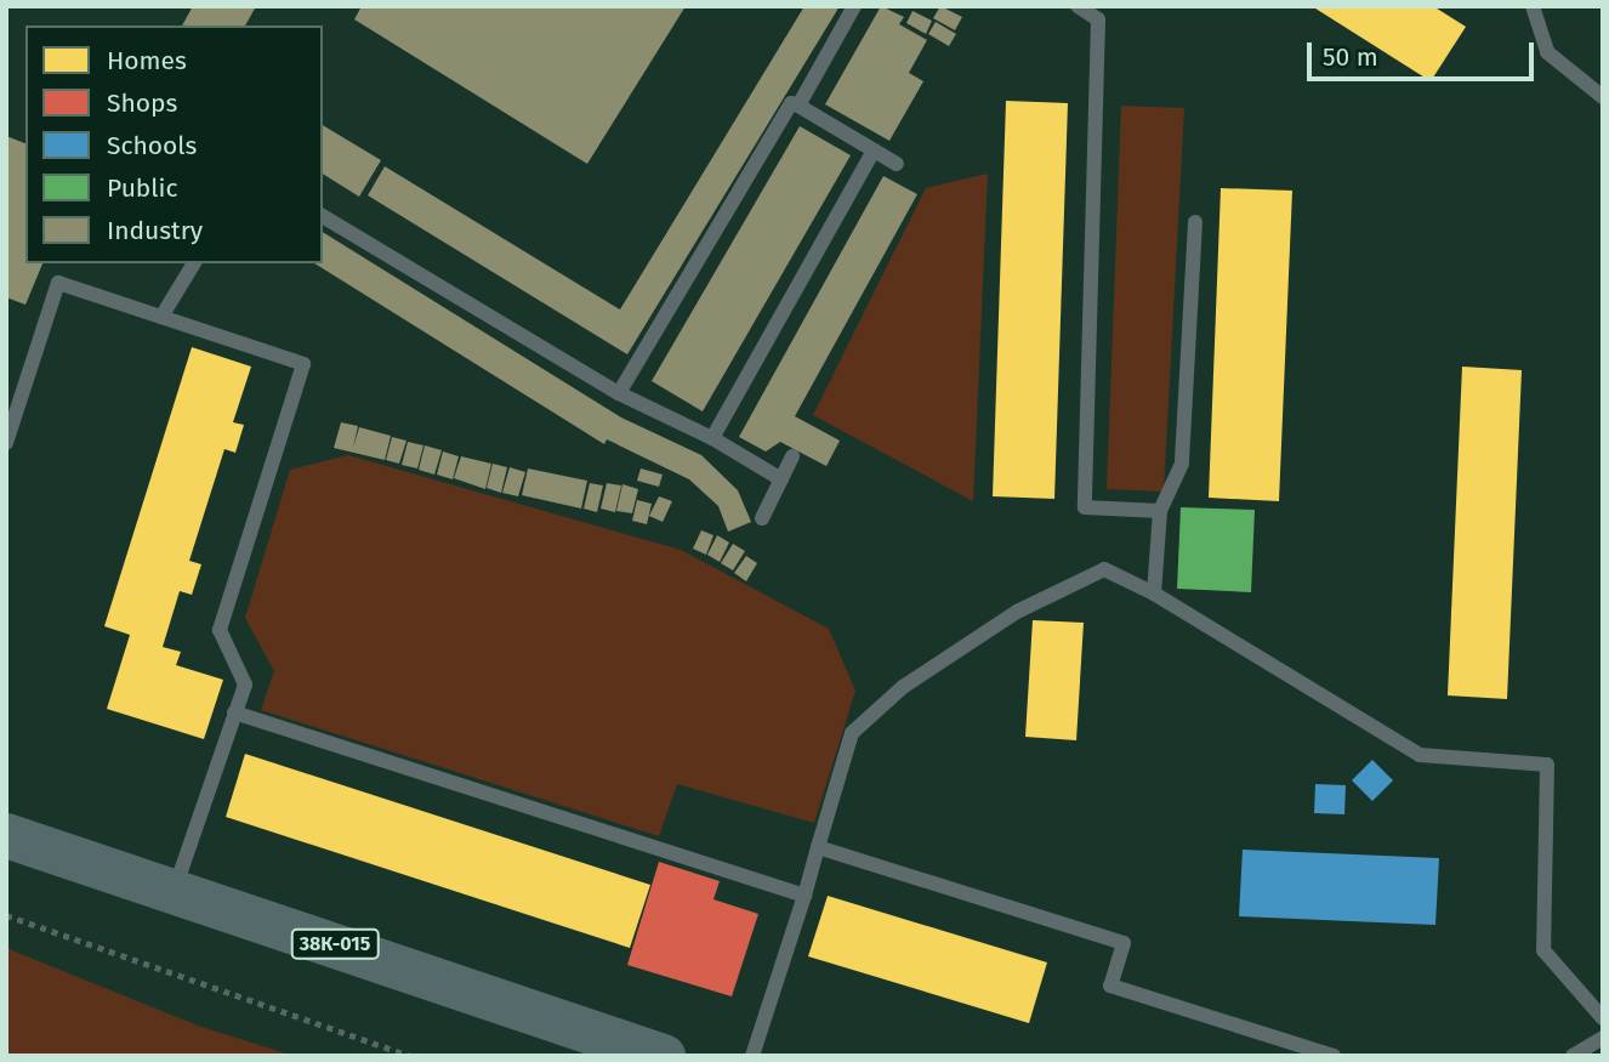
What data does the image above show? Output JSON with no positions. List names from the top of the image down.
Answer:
{
  "streets": {
    "main road": ["38К-015"]
  },
  "legend": [
    "Homes",
    "Shops",
    "Schools",
    "Public",
    "Industry"
  ],
  "scale_bar": "50 m"
}
